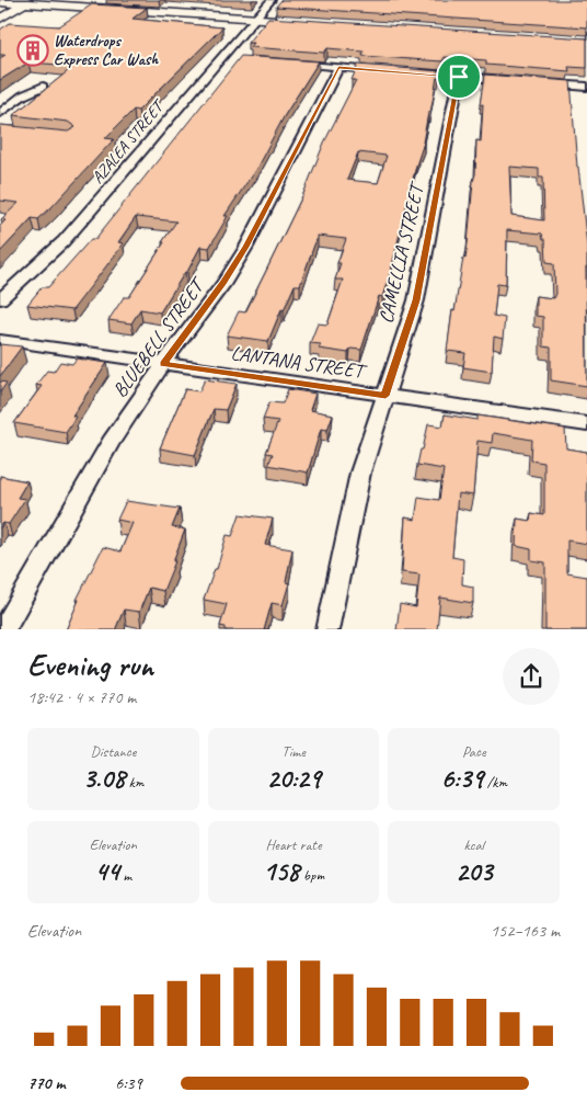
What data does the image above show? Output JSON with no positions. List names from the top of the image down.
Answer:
{
  "streets": {
    "street": [
      "AZALEA STREET",
      "CAMELLIA STREET",
      "BLUEBELL STREET",
      "LANTANA STREET"
    ]
  },
  "crossings": [
    ["CAMELLIA STREET", "LANTANA STREET"],
    ["BLUEBELL STREET", "LANTANA STREET"]
  ],
  "places": {
    "building": ["Waterdrops Express Car Wash"]
  },
  "page": {
    "heading": ["Evening run", "18:42 · 4 × 770 m"],
    "stats": [
      ["Distance", "3.08 km"],
      ["Time", "20:29"],
      ["Pace", "6:39 /km"],
      ["Elevation", "44 m"],
      ["Heart rate", "158 bpm"],
      ["kcal", "203"]
    ],
    "chart": ["Elevation", "152–163 m"],
    "list": [
      {
        "name": "770 m",
        "note": "6:39"
      }
    ]
  }
}
